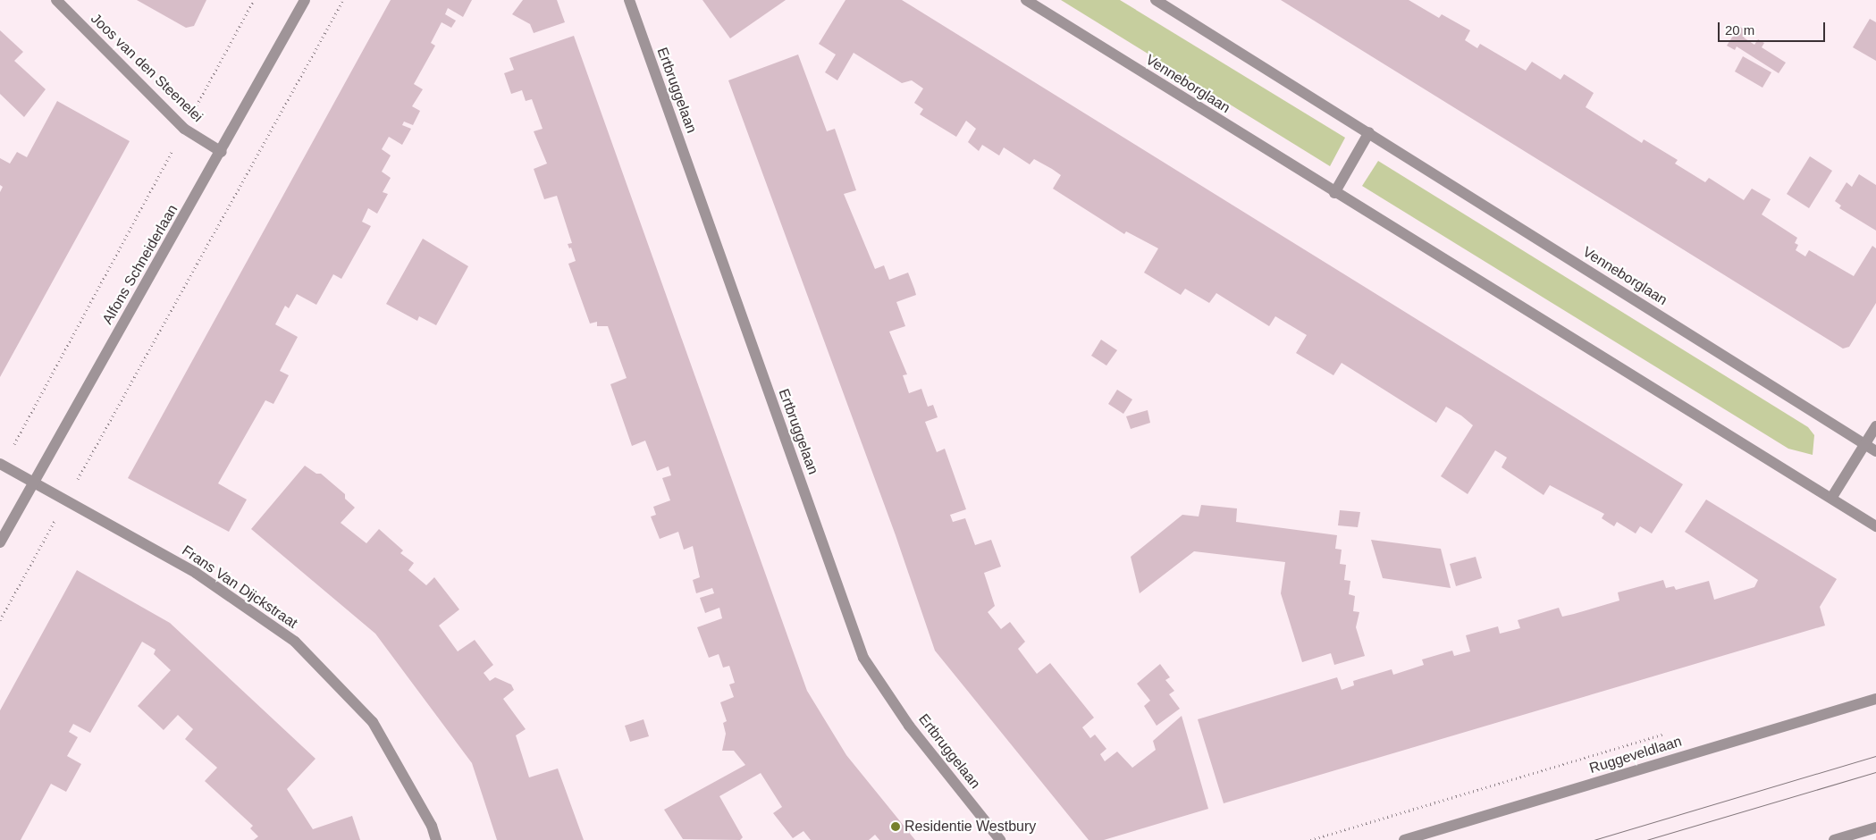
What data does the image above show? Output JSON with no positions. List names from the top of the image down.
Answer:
{
  "streets": {
    "street": [
      "Joos van den Steenelei",
      "Venneborglaan",
      "Ertbruggelaan",
      "Alfons Schneiderlaan",
      "Frans Van Dijckstraat",
      "Ruggeveldlaan"
    ]
  },
  "crossings": [
    ["Joos van den Steenelei", "Alfons Schneiderlaan"],
    ["Alfons Schneiderlaan", "Frans Van Dijckstraat"]
  ],
  "places": ["Residentie Westbury"],
  "scale_bar": "20 m"
}
